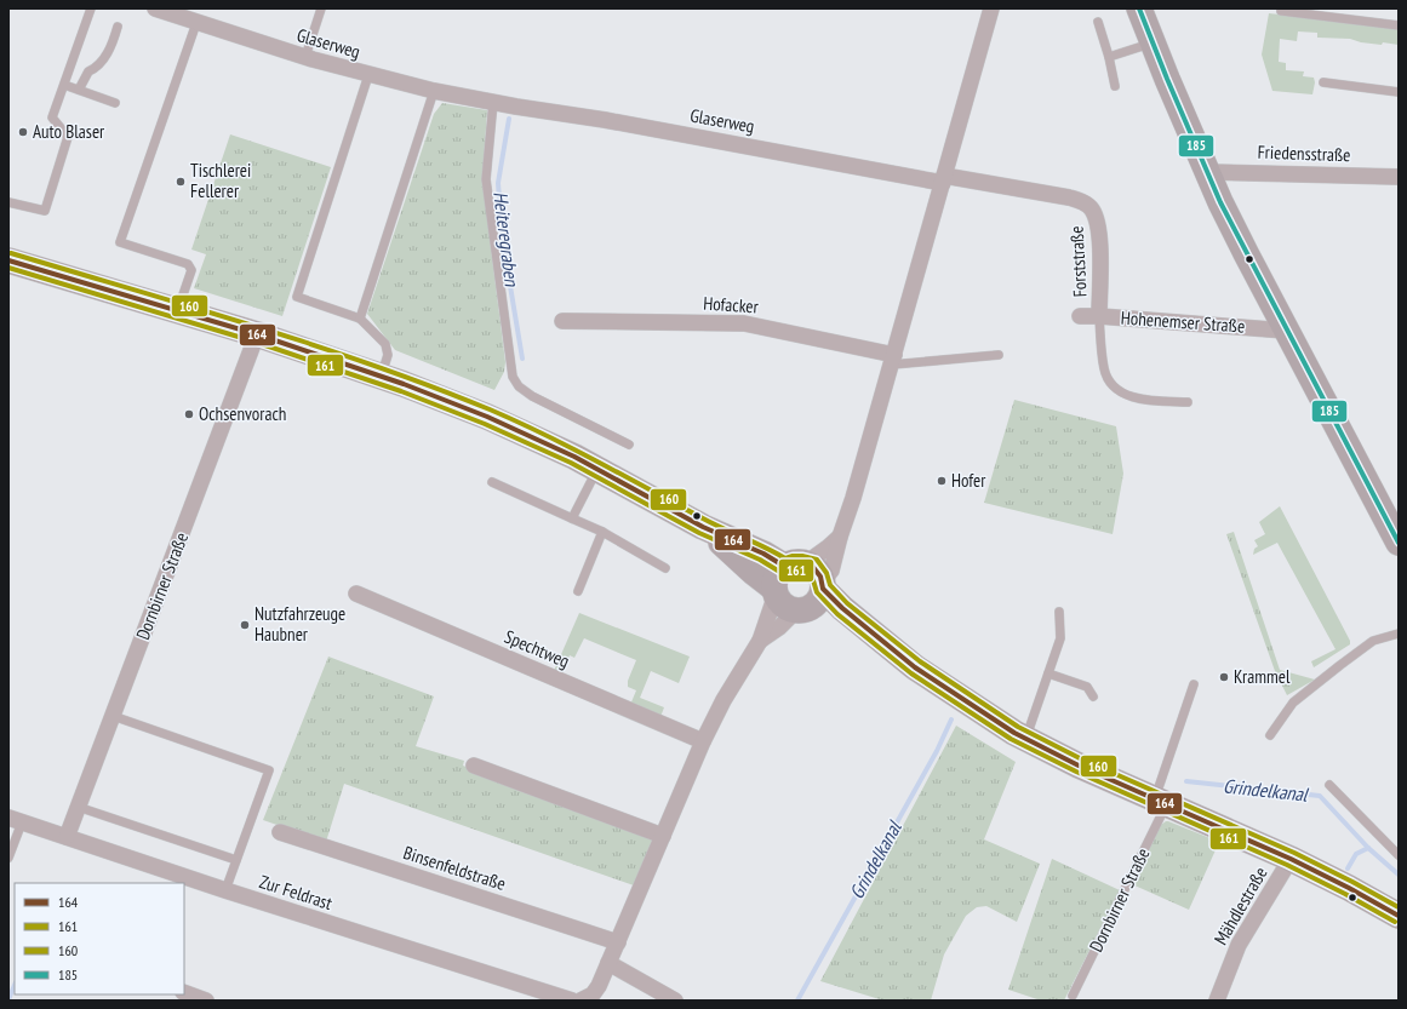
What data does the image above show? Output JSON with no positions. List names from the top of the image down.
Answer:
{
  "streets": {
    "street": [
      "Glaserweg",
      "Friedensstraße",
      "Forststraße",
      "Hofacker",
      "Hohenemser Straße",
      "Dornbirner Straße",
      "Spechtweg",
      "Binsenfeldstraße",
      "Zur Feldrast",
      "Mähdlestraße"
    ]
  },
  "crossings": [
    ["Glaserweg", "Forststraße"],
    ["Forststraße", "Hohenemser Straße"],
    ["Dornbirner Straße", "Zur Feldrast"]
  ],
  "water": ["Heiteregraben", "Grindelkanal"],
  "places": [
    "Auto Blaser",
    "Tischlerei Fellerer",
    "Ochsenvorach",
    "Hofer",
    "Nutzfahrzeuge Haubner",
    "Krammel"
  ],
  "lines": [
    "transit line 185",
    "transit line 160",
    "transit line 164",
    "transit line 161"
  ],
  "legend": [
    "164",
    "161",
    "160",
    "185"
  ]
}
